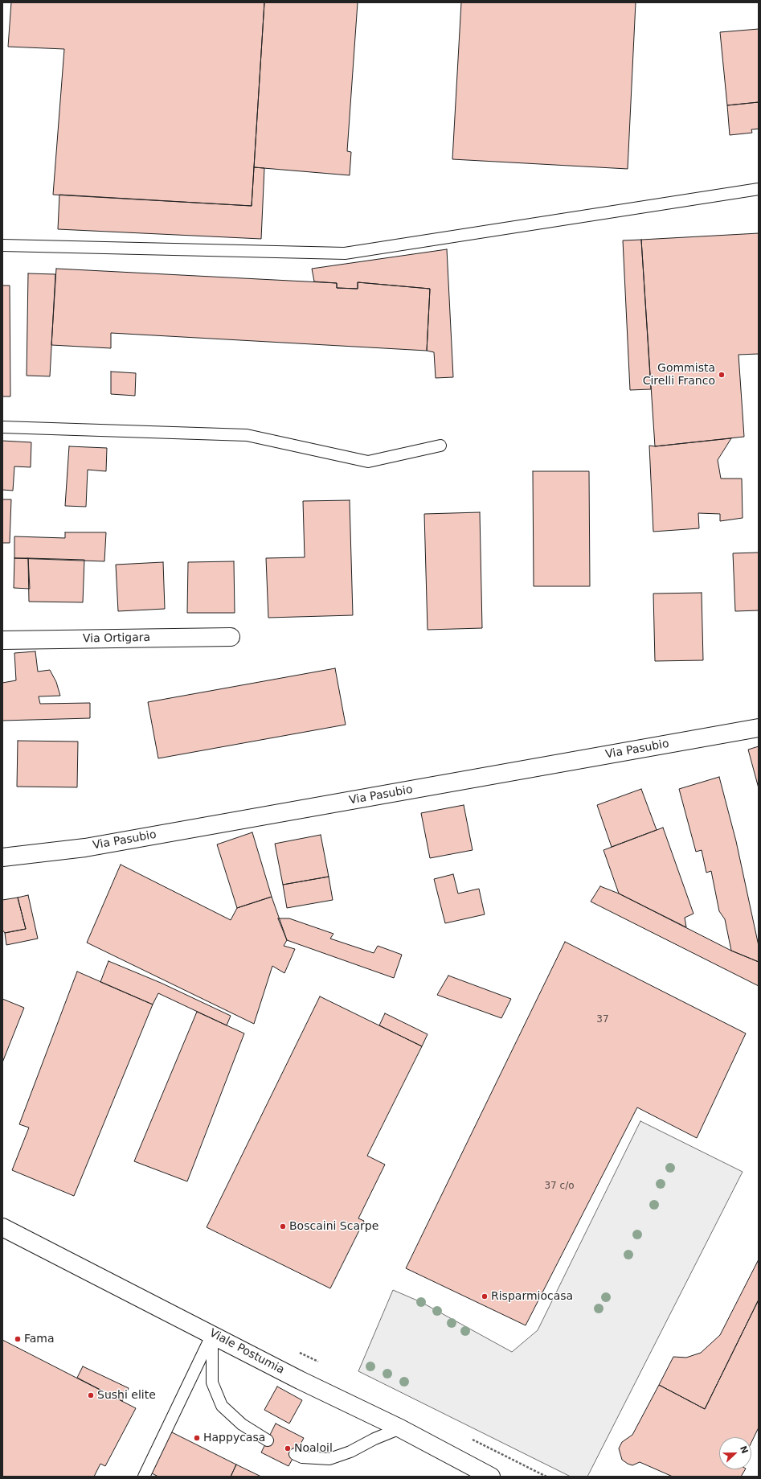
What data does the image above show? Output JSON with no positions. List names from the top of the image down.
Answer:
{
  "streets": {
    "street": ["Via Ortigara", "Via Pasubio", "Viale Postumia"]
  },
  "places": [
    "Gommista Cirelli Franco",
    "Boscaini Scarpe",
    "Risparmiocasa",
    "Fama",
    "Sushi elite",
    "Happycasa",
    "Noaloil"
  ],
  "house_numbers": ["37", "37 c/o"],
  "north": "right"
}
